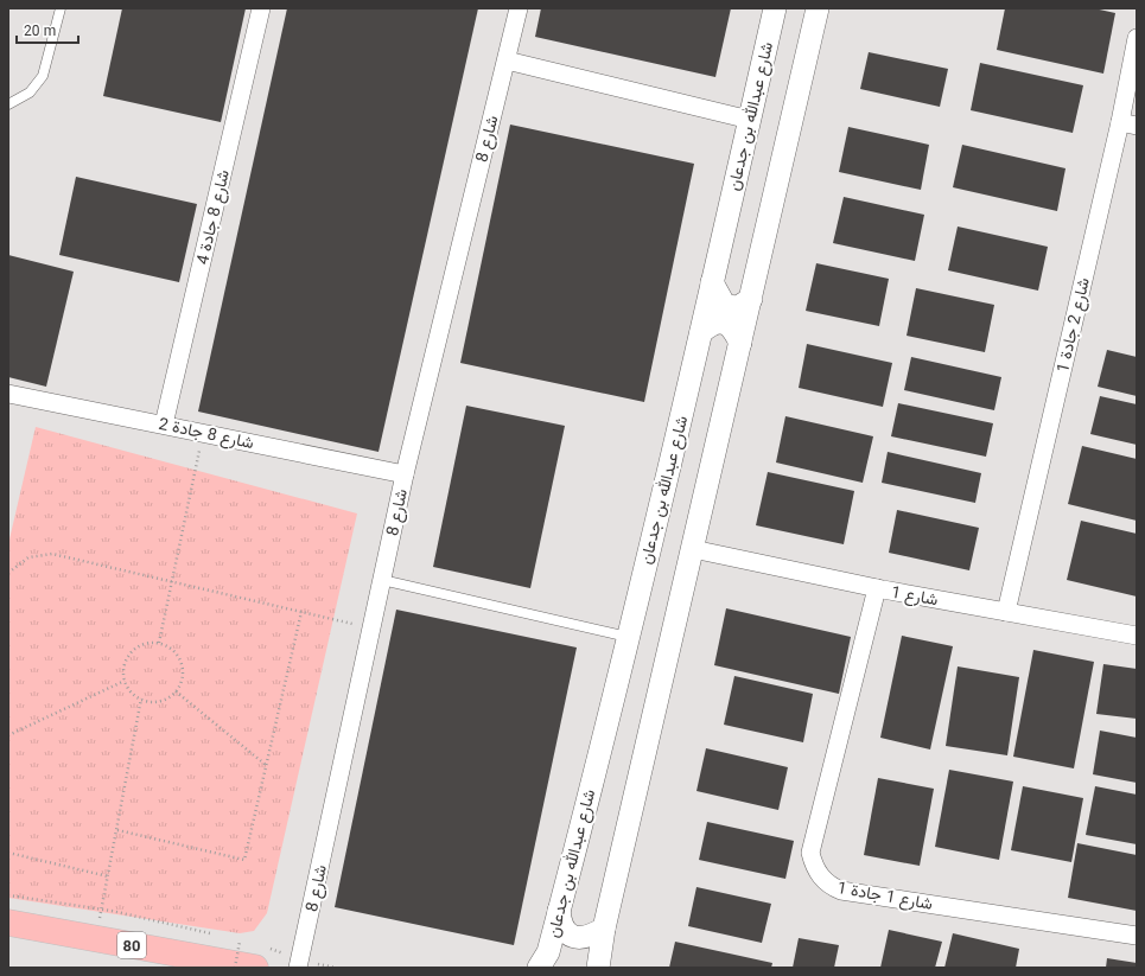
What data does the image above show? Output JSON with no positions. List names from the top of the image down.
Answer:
{
  "streets": {
    "highway": ["80"],
    "street": [
      "شارع عبدالله بن جدعان",
      "شارع 8",
      "شارع 8 جادة 4",
      "شارع 2 جادة 1",
      "شارع 8 جادة 2",
      "شارع 1",
      "شارع 1 جادة 1"
    ]
  },
  "crossings": [
    ["شارع 8", "شارع 8 جادة 2"],
    ["شارع 8 جادة 4", "شارع 8 جادة 2"],
    ["شارع 2 جادة 1", "شارع 1"],
    ["شارع 1", "شارع 1 جادة 1"]
  ],
  "scale_bar": "20 m"
}
